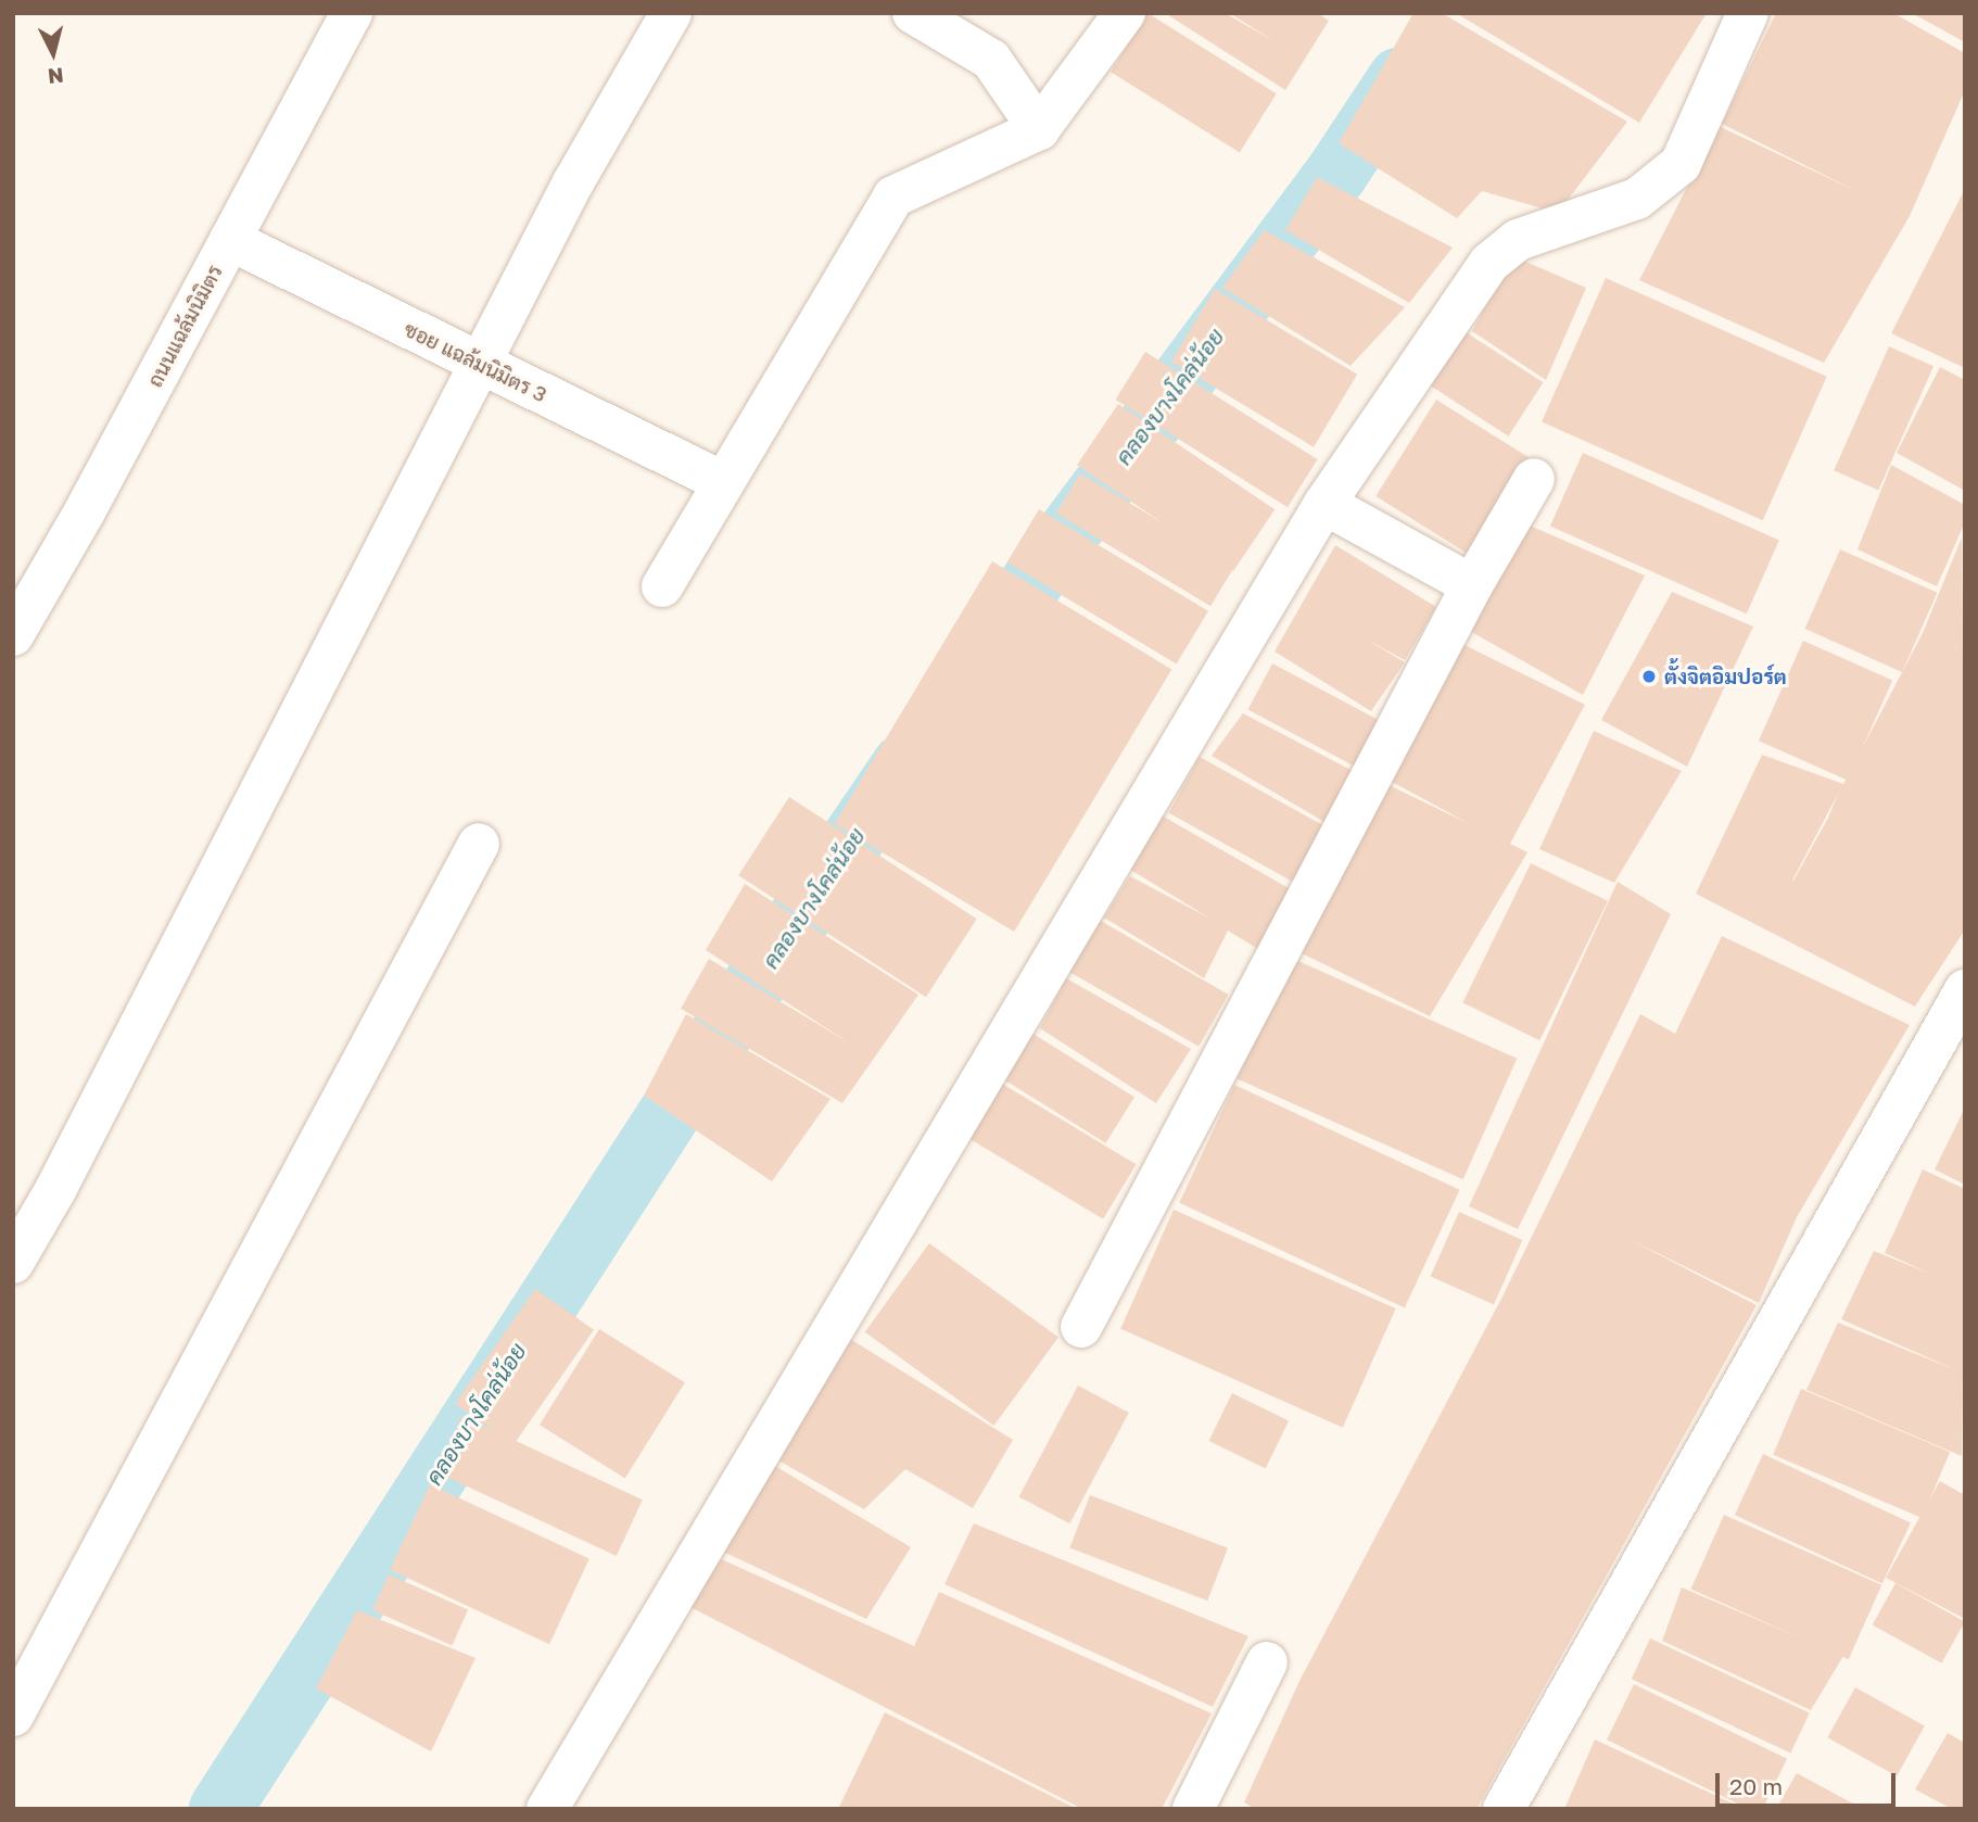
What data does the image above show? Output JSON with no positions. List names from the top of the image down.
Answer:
{
  "streets": {
    "street": ["ถนนแฉล้มนิมิตร", "ซอย แฉล้มนิมิตร 3"]
  },
  "crossings": [
    ["ถนนแฉล้มนิมิตร", "ซอย แฉล้มนิมิตร 3"]
  ],
  "water": ["คลองบางโคล่น้อย"],
  "places": ["ตั้งจิตอิมปอร์ต"],
  "scale_bar": "20 m",
  "north": "bottom"
}
